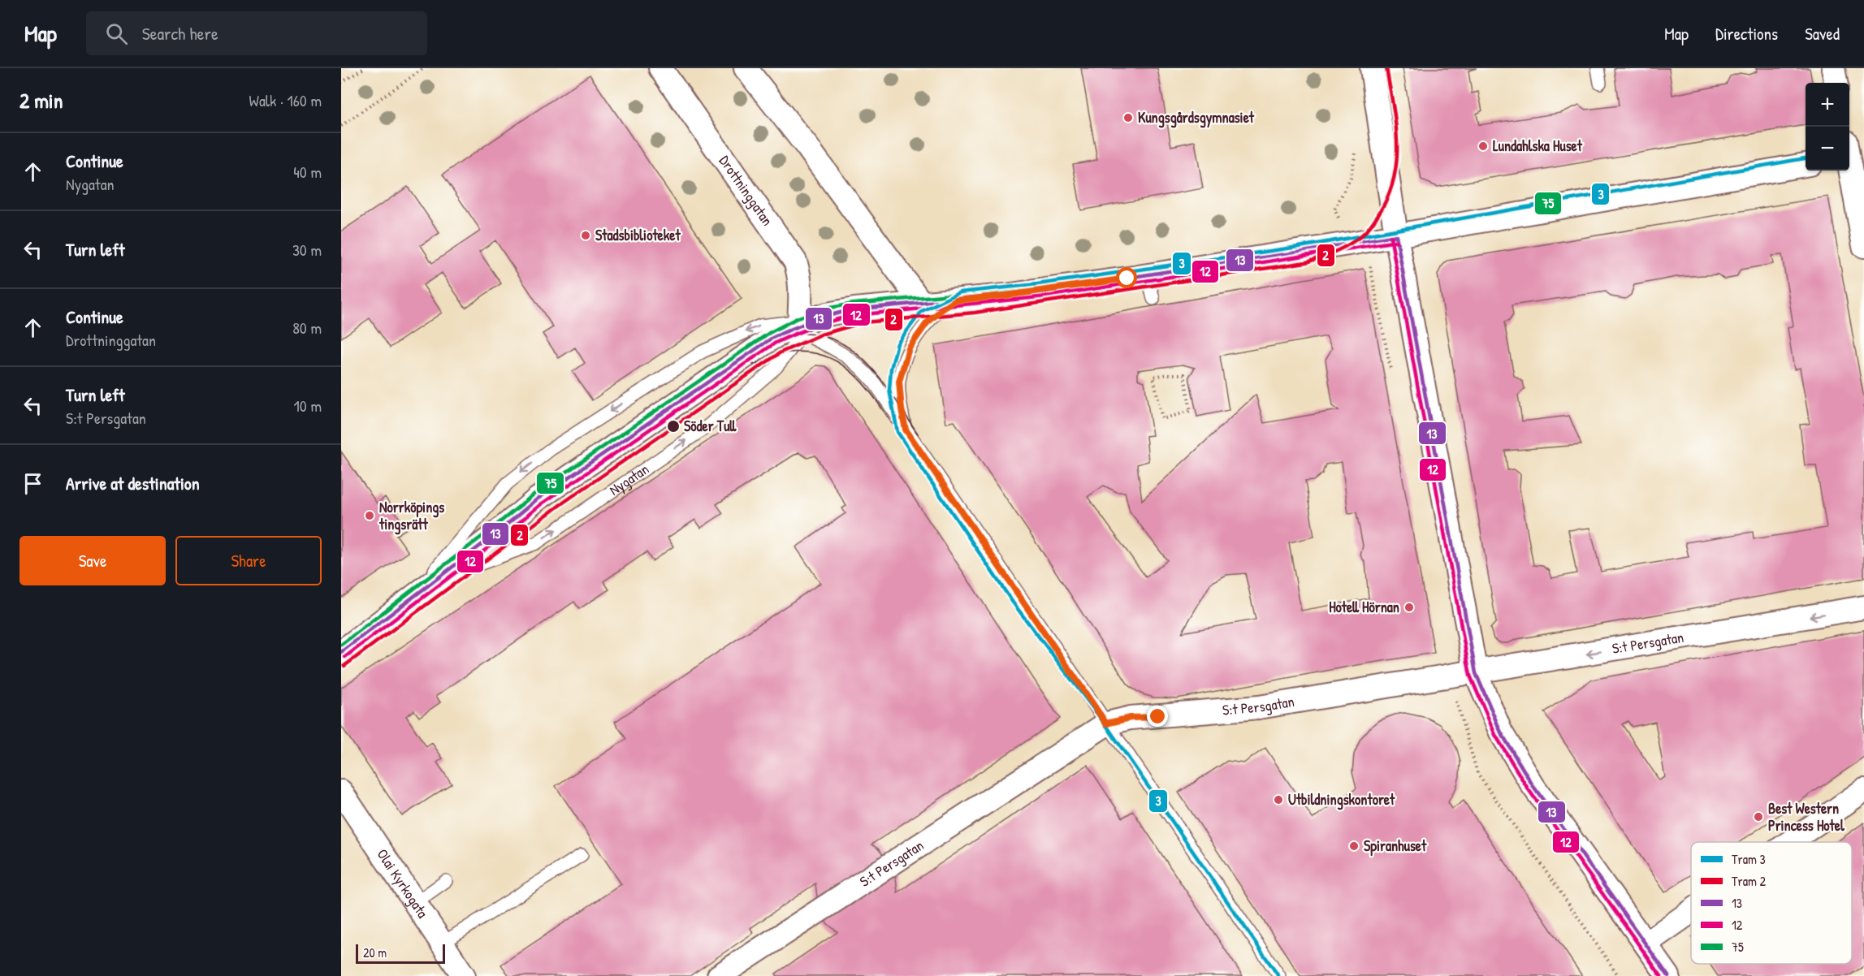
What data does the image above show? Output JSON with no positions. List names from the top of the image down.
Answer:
{
  "streets": {
    "street": [
      "Drottninggatan",
      "Nygatan",
      "S:t Persgatan",
      "Olai Kyrkogata"
    ]
  },
  "crossings": [
    ["Drottninggatan", "Nygatan"]
  ],
  "places": [
    "Kungsgårdsgymnasiet",
    "Lundahlska Huset",
    "Stadsbiblioteket",
    "Söder Tull",
    "Norrköpings tingsrätt",
    "Hotell Hörnan",
    "Utbildningskontoret",
    "Best Western Princess Hotel",
    "Spiranhuset"
  ],
  "lines": [
    "tram line 2",
    "tram line 3",
    "transit line 75",
    "transit line 13",
    "transit line 12"
  ],
  "legend": [
    "Tram 3",
    "Tram 2",
    "13",
    "12",
    "75"
  ],
  "scale_bar": "20 m",
  "page": {
    "header": "Map",
    "search": "Search here",
    "nav": ["Map", "Directions", "Saved"],
    "heading": ["2 min", "Walk · 160 m"],
    "map_buttons": ["+", "−"],
    "list": [
      ["Continue", "Nygatan", "40 m"],
      ["Turn left", "30 m"],
      ["Continue", "Drottninggatan", "80 m"],
      ["Turn left", "S:t Persgatan", "10 m"],
      "Arrive at destination"
    ],
    "buttons": ["Save", "Share"],
    "scale": "20 m"
  }
}
